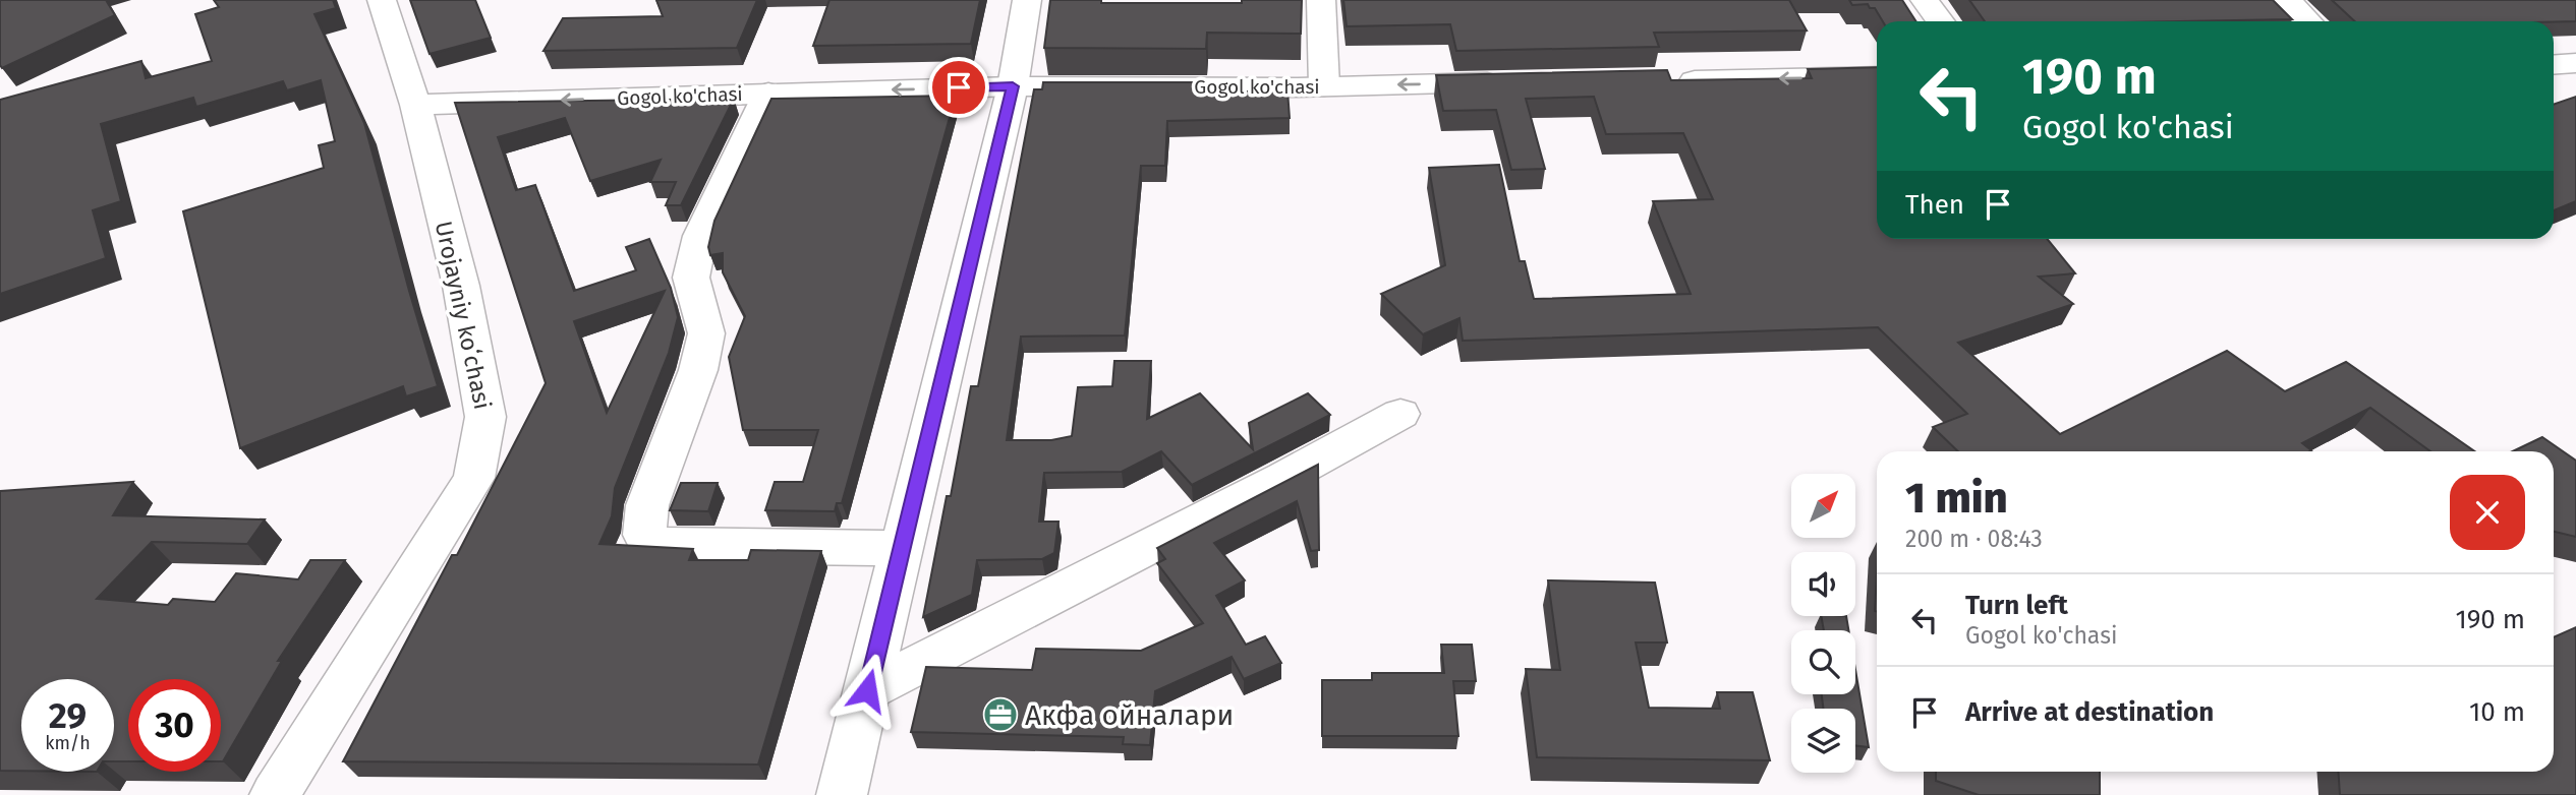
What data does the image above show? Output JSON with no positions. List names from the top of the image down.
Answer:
{
  "streets": {
    "street": ["Gogol ko'chasi", "Urоjayniy koʻchasi"]
  },
  "crossings": [
    ["Gogol ko'chasi", "Urоjayniy koʻchasi"]
  ],
  "one_way": ["Gogol ko'chasi"],
  "places": {
    "office": ["Акфа ойналари"]
  },
  "north": "top right",
  "page": {
    "turn": ["190 m", "Gogol ko'chasi"],
    "then": "Then",
    "heading": ["1 min", "200 m · 08:43"],
    "list": [
      {
        "name": "Turn left",
        "note": "Gogol ko'chasi",
        "value": "190 m"
      },
      {
        "name": "Arrive at destination",
        "value": "10 m"
      }
    ],
    "speed": "29 km/h",
    "limit": "30"
  }
}
